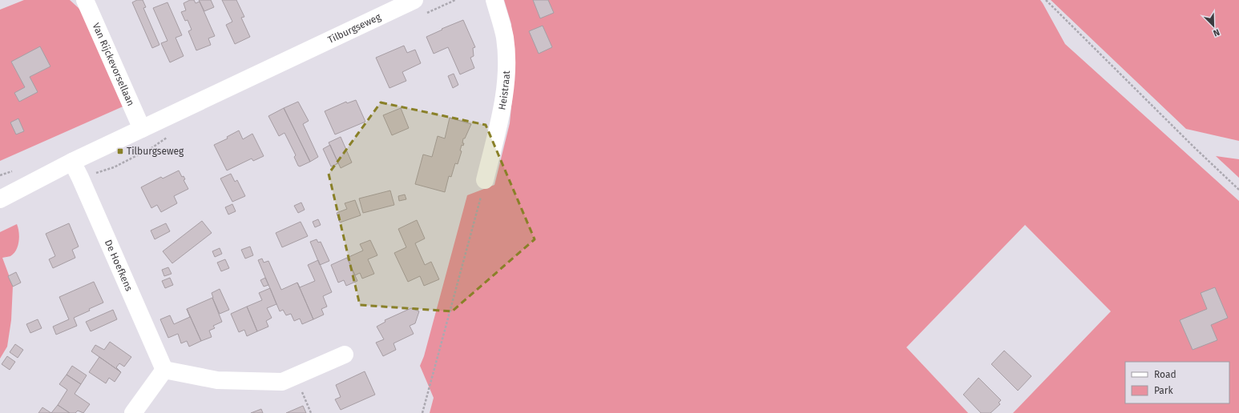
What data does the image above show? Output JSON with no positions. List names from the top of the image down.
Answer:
{
  "streets": {
    "street": [
      "Tilburgseweg",
      "Van Rijckevorsellaan",
      "Heistraat",
      "De Hoefkens"
    ]
  },
  "crossings": [
    ["Tilburgseweg", "Van Rijckevorsellaan"],
    ["Tilburgseweg", "De Hoefkens"]
  ],
  "places": {
    "transit": ["Tilburgseweg"]
  },
  "legend": ["Road", "Park"],
  "north": "bottom right"
}
